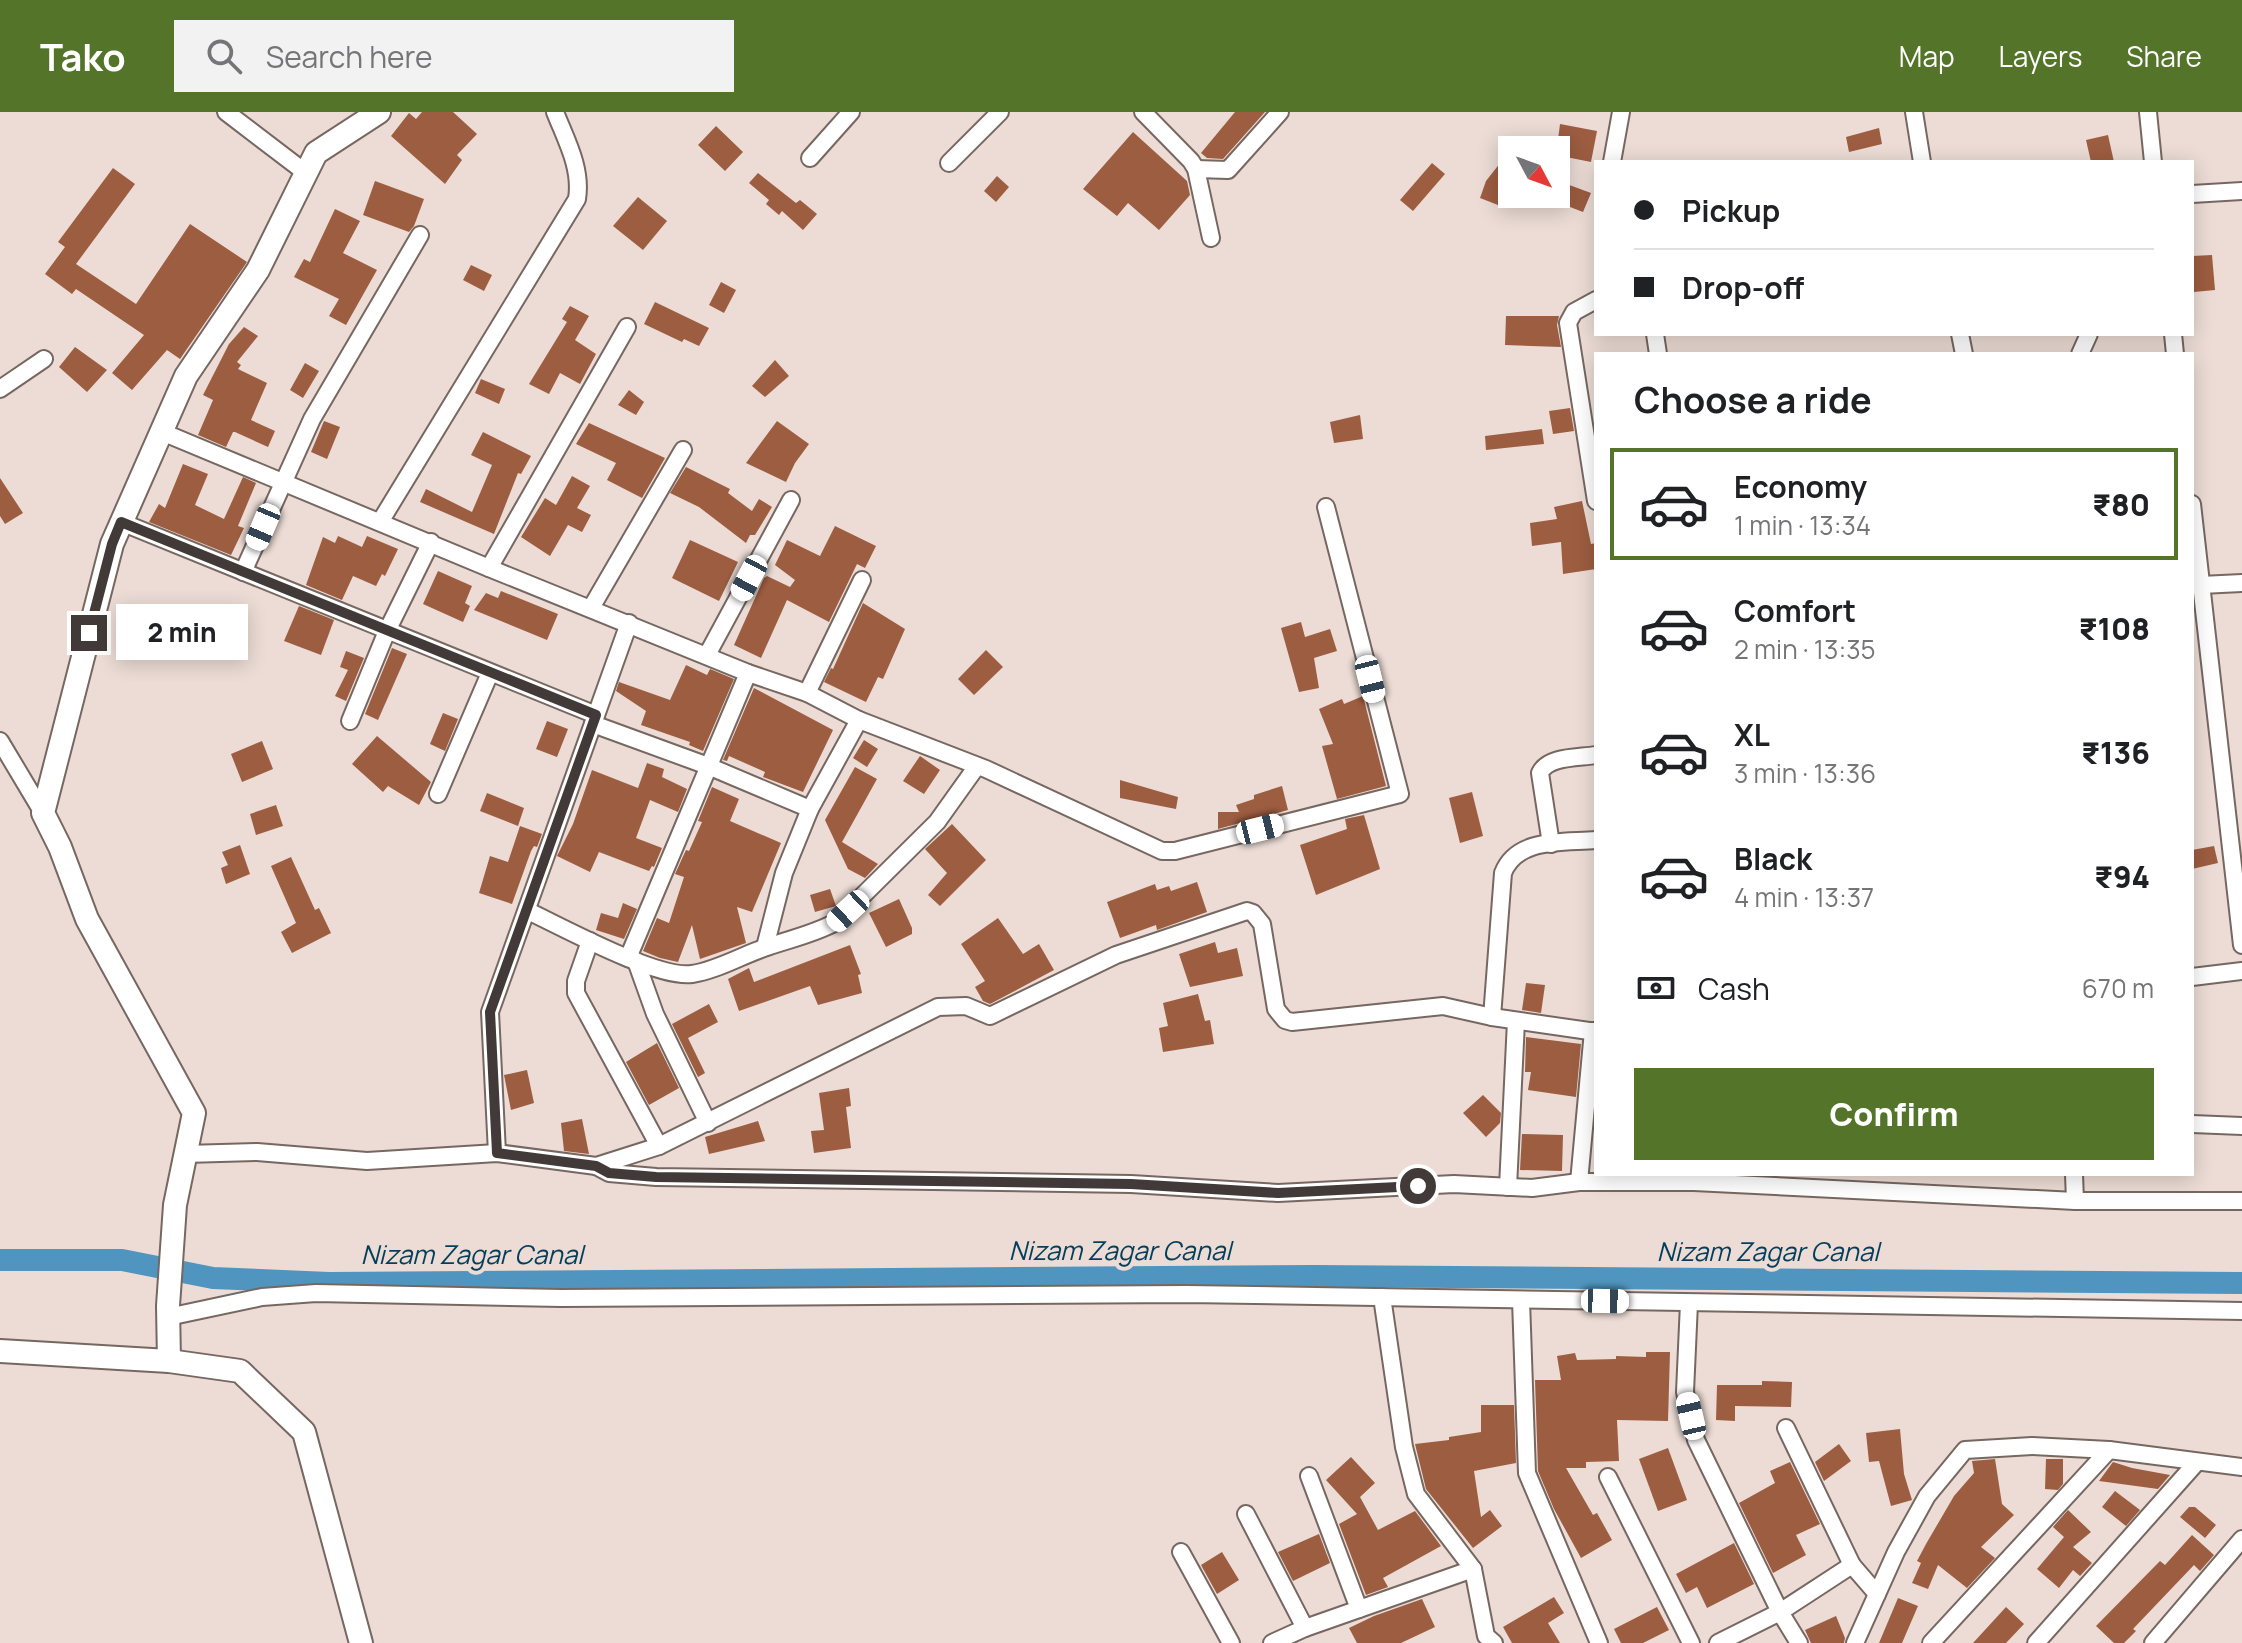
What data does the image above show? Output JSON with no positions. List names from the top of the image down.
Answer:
{
  "water": ["Nizam Zagar Canal"],
  "north": "bottom right",
  "page": {
    "header": "Tako",
    "search": "Search here",
    "nav": ["Map", "Layers", "Share"],
    "banner": ["Pickup", "Drop-off"],
    "heading": "Choose a ride",
    "list": [
      {
        "name": "Economy",
        "note": "1 min · 13:34",
        "value": "₹80"
      },
      {
        "name": "Comfort",
        "note": "2 min · 13:35",
        "value": "₹108"
      },
      {
        "name": "XL",
        "note": "3 min · 13:36",
        "value": "₹136"
      },
      {
        "name": "Black",
        "note": "4 min · 13:37",
        "value": "₹94"
      }
    ],
    "bubble": "2 min",
    "pay": ["Cash", "670 m"],
    "buttons": "Confirm"
  }
}
